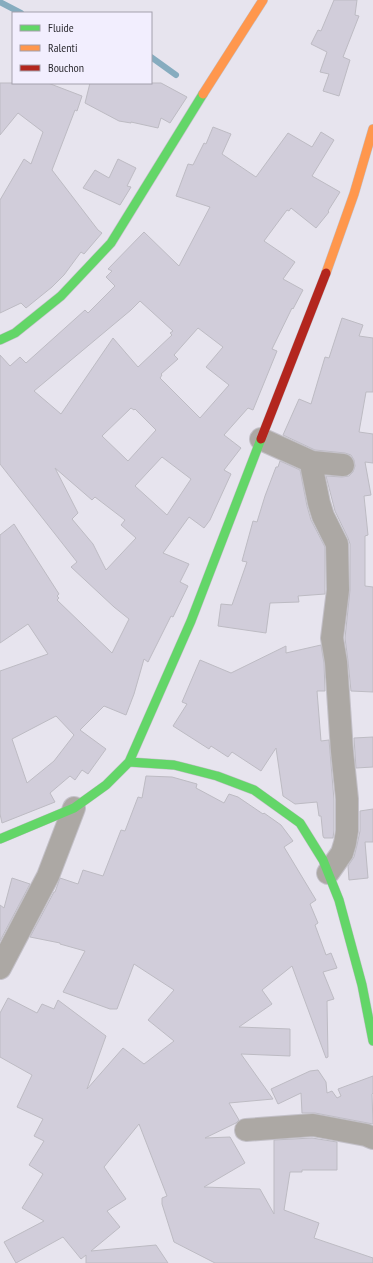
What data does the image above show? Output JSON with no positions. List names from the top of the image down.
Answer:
{
  "legend": ["Fluide", "Ralenti", "Bouchon"]
}
